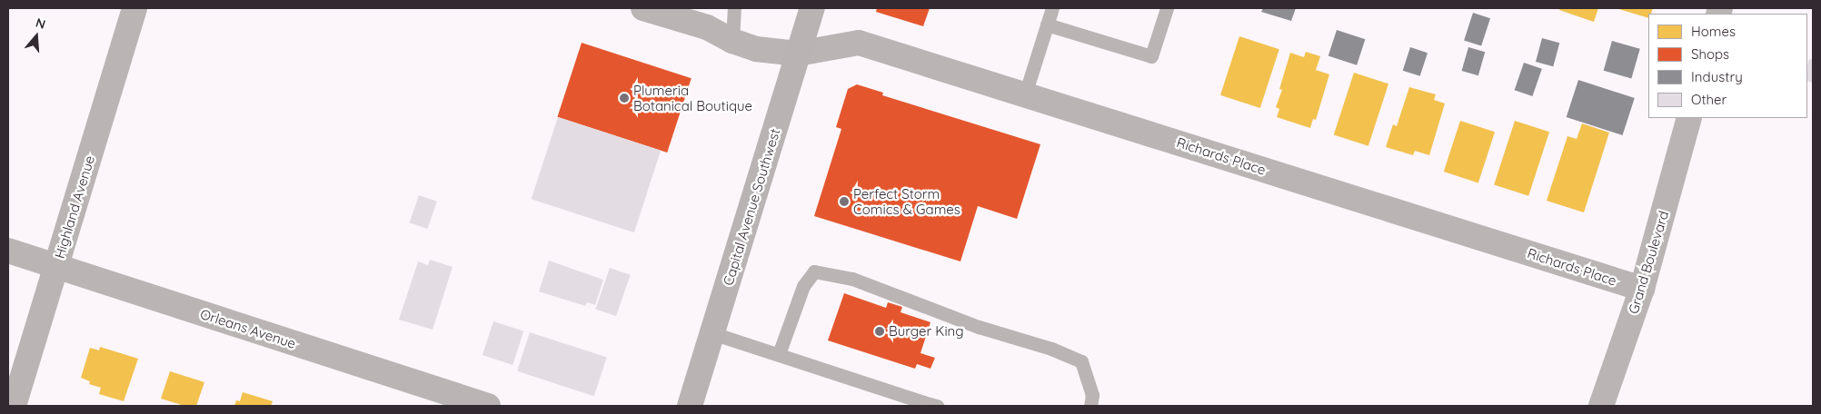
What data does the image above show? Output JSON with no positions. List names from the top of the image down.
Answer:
{
  "streets": {
    "main road": ["Capital Avenue Southwest"],
    "street": [
      "Richards Place",
      "Highland Avenue",
      "Grand Boulevard",
      "Orleans Avenue"
    ]
  },
  "crossings": [
    ["Richards Place", "Capital Avenue Southwest"],
    ["Richards Place", "Grand Boulevard"],
    ["Highland Avenue", "Orleans Avenue"]
  ],
  "places": ["Plumeria Botanical Boutique", "Perfect Storm Comics & Games", "Burger King"],
  "legend": [
    "Homes",
    "Shops",
    "Industry",
    "Other"
  ],
  "north": "top"
}
